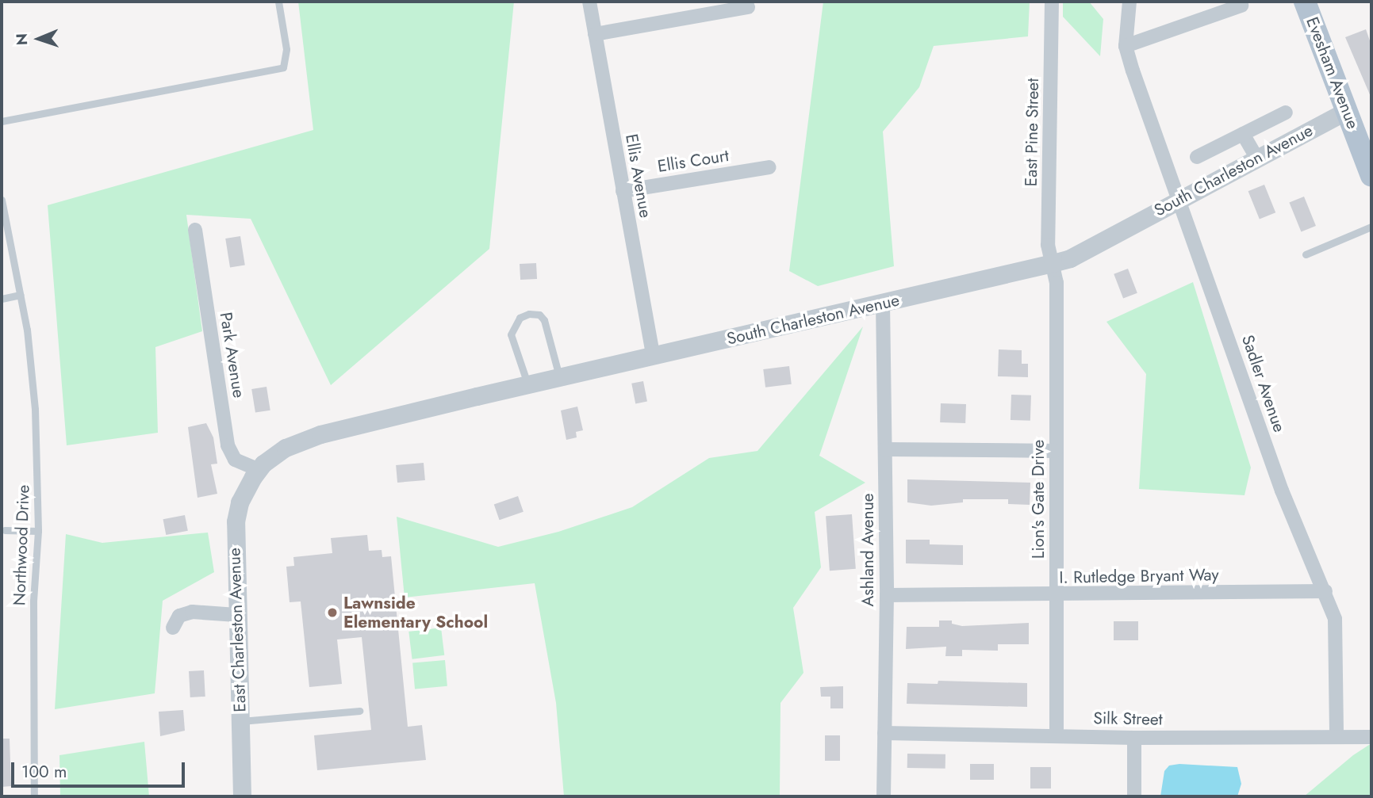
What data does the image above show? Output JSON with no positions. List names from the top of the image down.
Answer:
{
  "streets": {
    "main road": ["Evesham Avenue"],
    "street": [
      "East Pine Street",
      "Ellis Court",
      "South Charleston Avenue",
      "Ellis Avenue",
      "Park Avenue",
      "Sadler Avenue",
      "Lion's Gate Drive",
      "Ashland Avenue",
      "I. Rutledge Bryant Way",
      "East Charleston Avenue",
      "Silk Street"
    ],
    "lane": ["Northwood Drive"]
  },
  "crossings": [
    ["Evesham Avenue", "South Charleston Avenue"],
    ["East Pine Street", "South Charleston Avenue"],
    ["East Pine Street", "Lion's Gate Drive"],
    ["Ellis Court", "Ellis Avenue"],
    ["South Charleston Avenue", "Ellis Avenue"],
    ["South Charleston Avenue", "Park Avenue"],
    ["South Charleston Avenue", "Sadler Avenue"],
    ["South Charleston Avenue", "Lion's Gate Drive"],
    ["South Charleston Avenue", "Ashland Avenue"],
    ["South Charleston Avenue", "East Charleston Avenue"],
    ["Park Avenue", "East Charleston Avenue"],
    ["Sadler Avenue", "I. Rutledge Bryant Way"],
    ["Sadler Avenue", "Silk Street"],
    ["Lion's Gate Drive", "I. Rutledge Bryant Way"],
    ["Lion's Gate Drive", "Silk Street"],
    ["Ashland Avenue", "I. Rutledge Bryant Way"],
    ["Ashland Avenue", "Silk Street"]
  ],
  "places": ["Lawnside Elementary School"],
  "scale_bar": "100 m",
  "north": "left"
}
